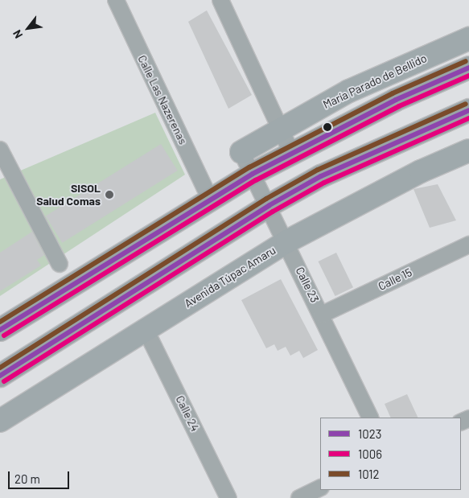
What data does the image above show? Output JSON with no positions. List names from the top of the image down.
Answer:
{
  "streets": {
    "main road": ["María Parado de Bellido", "Avenida Túpac Amaru"],
    "street": [
      "Calle Las Nazerenas",
      "Calle 15",
      "Calle 23",
      "Calle 24"
    ]
  },
  "crossings": [
    ["María Parado de Bellido", "Calle 23"],
    ["Avenida Túpac Amaru", "Calle 23"],
    ["Avenida Túpac Amaru", "Calle 24"],
    ["Calle 15", "Calle 23"]
  ],
  "places": ["SISOL Salud Comas"],
  "lines": ["transit line 1012", "transit line 1023", "transit line 1006"],
  "legend": ["1023", "1006", "1012"],
  "scale_bar": "20 m",
  "north": "bottom left"
}
